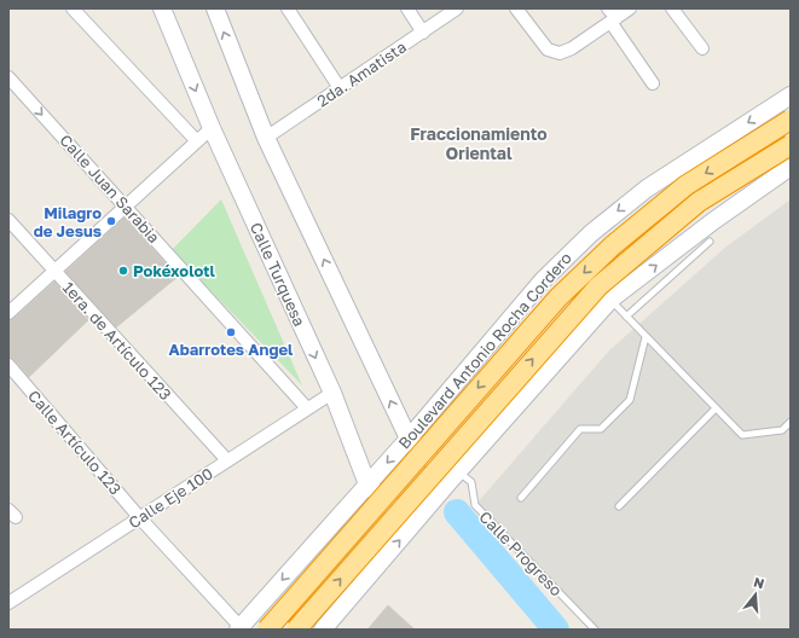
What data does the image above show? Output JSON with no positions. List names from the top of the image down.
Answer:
{
  "streets": {
    "highway": ["Boulevard Antonio Rocha Cordero"],
    "main road": ["Calle Turquesa"],
    "street": [
      "2da. Amatista",
      "Calle Juan Sarabia",
      "1era. de Artículo 123",
      "Calle Artículo 123",
      "Calle Eje 100"
    ],
    "lane": ["Calle Progreso"]
  },
  "crossings": [
    ["Calle Juan Sarabia", "Calle Eje 100"],
    ["Calle Turquesa", "Boulevard Antonio Rocha Cordero"],
    ["Calle Turquesa", "Calle Eje 100"],
    ["1era. de Artículo 123", "Calle Eje 100"],
    ["Boulevard Antonio Rocha Cordero", "Calle Artículo 123"],
    ["Calle Artículo 123", "Calle Eje 100"]
  ],
  "districts": ["Fraccionamiento Oriental"],
  "places": ["Milagro de Jesus", "Pokéxolotl", "Abarrotes Angel"],
  "north": "top"
}
